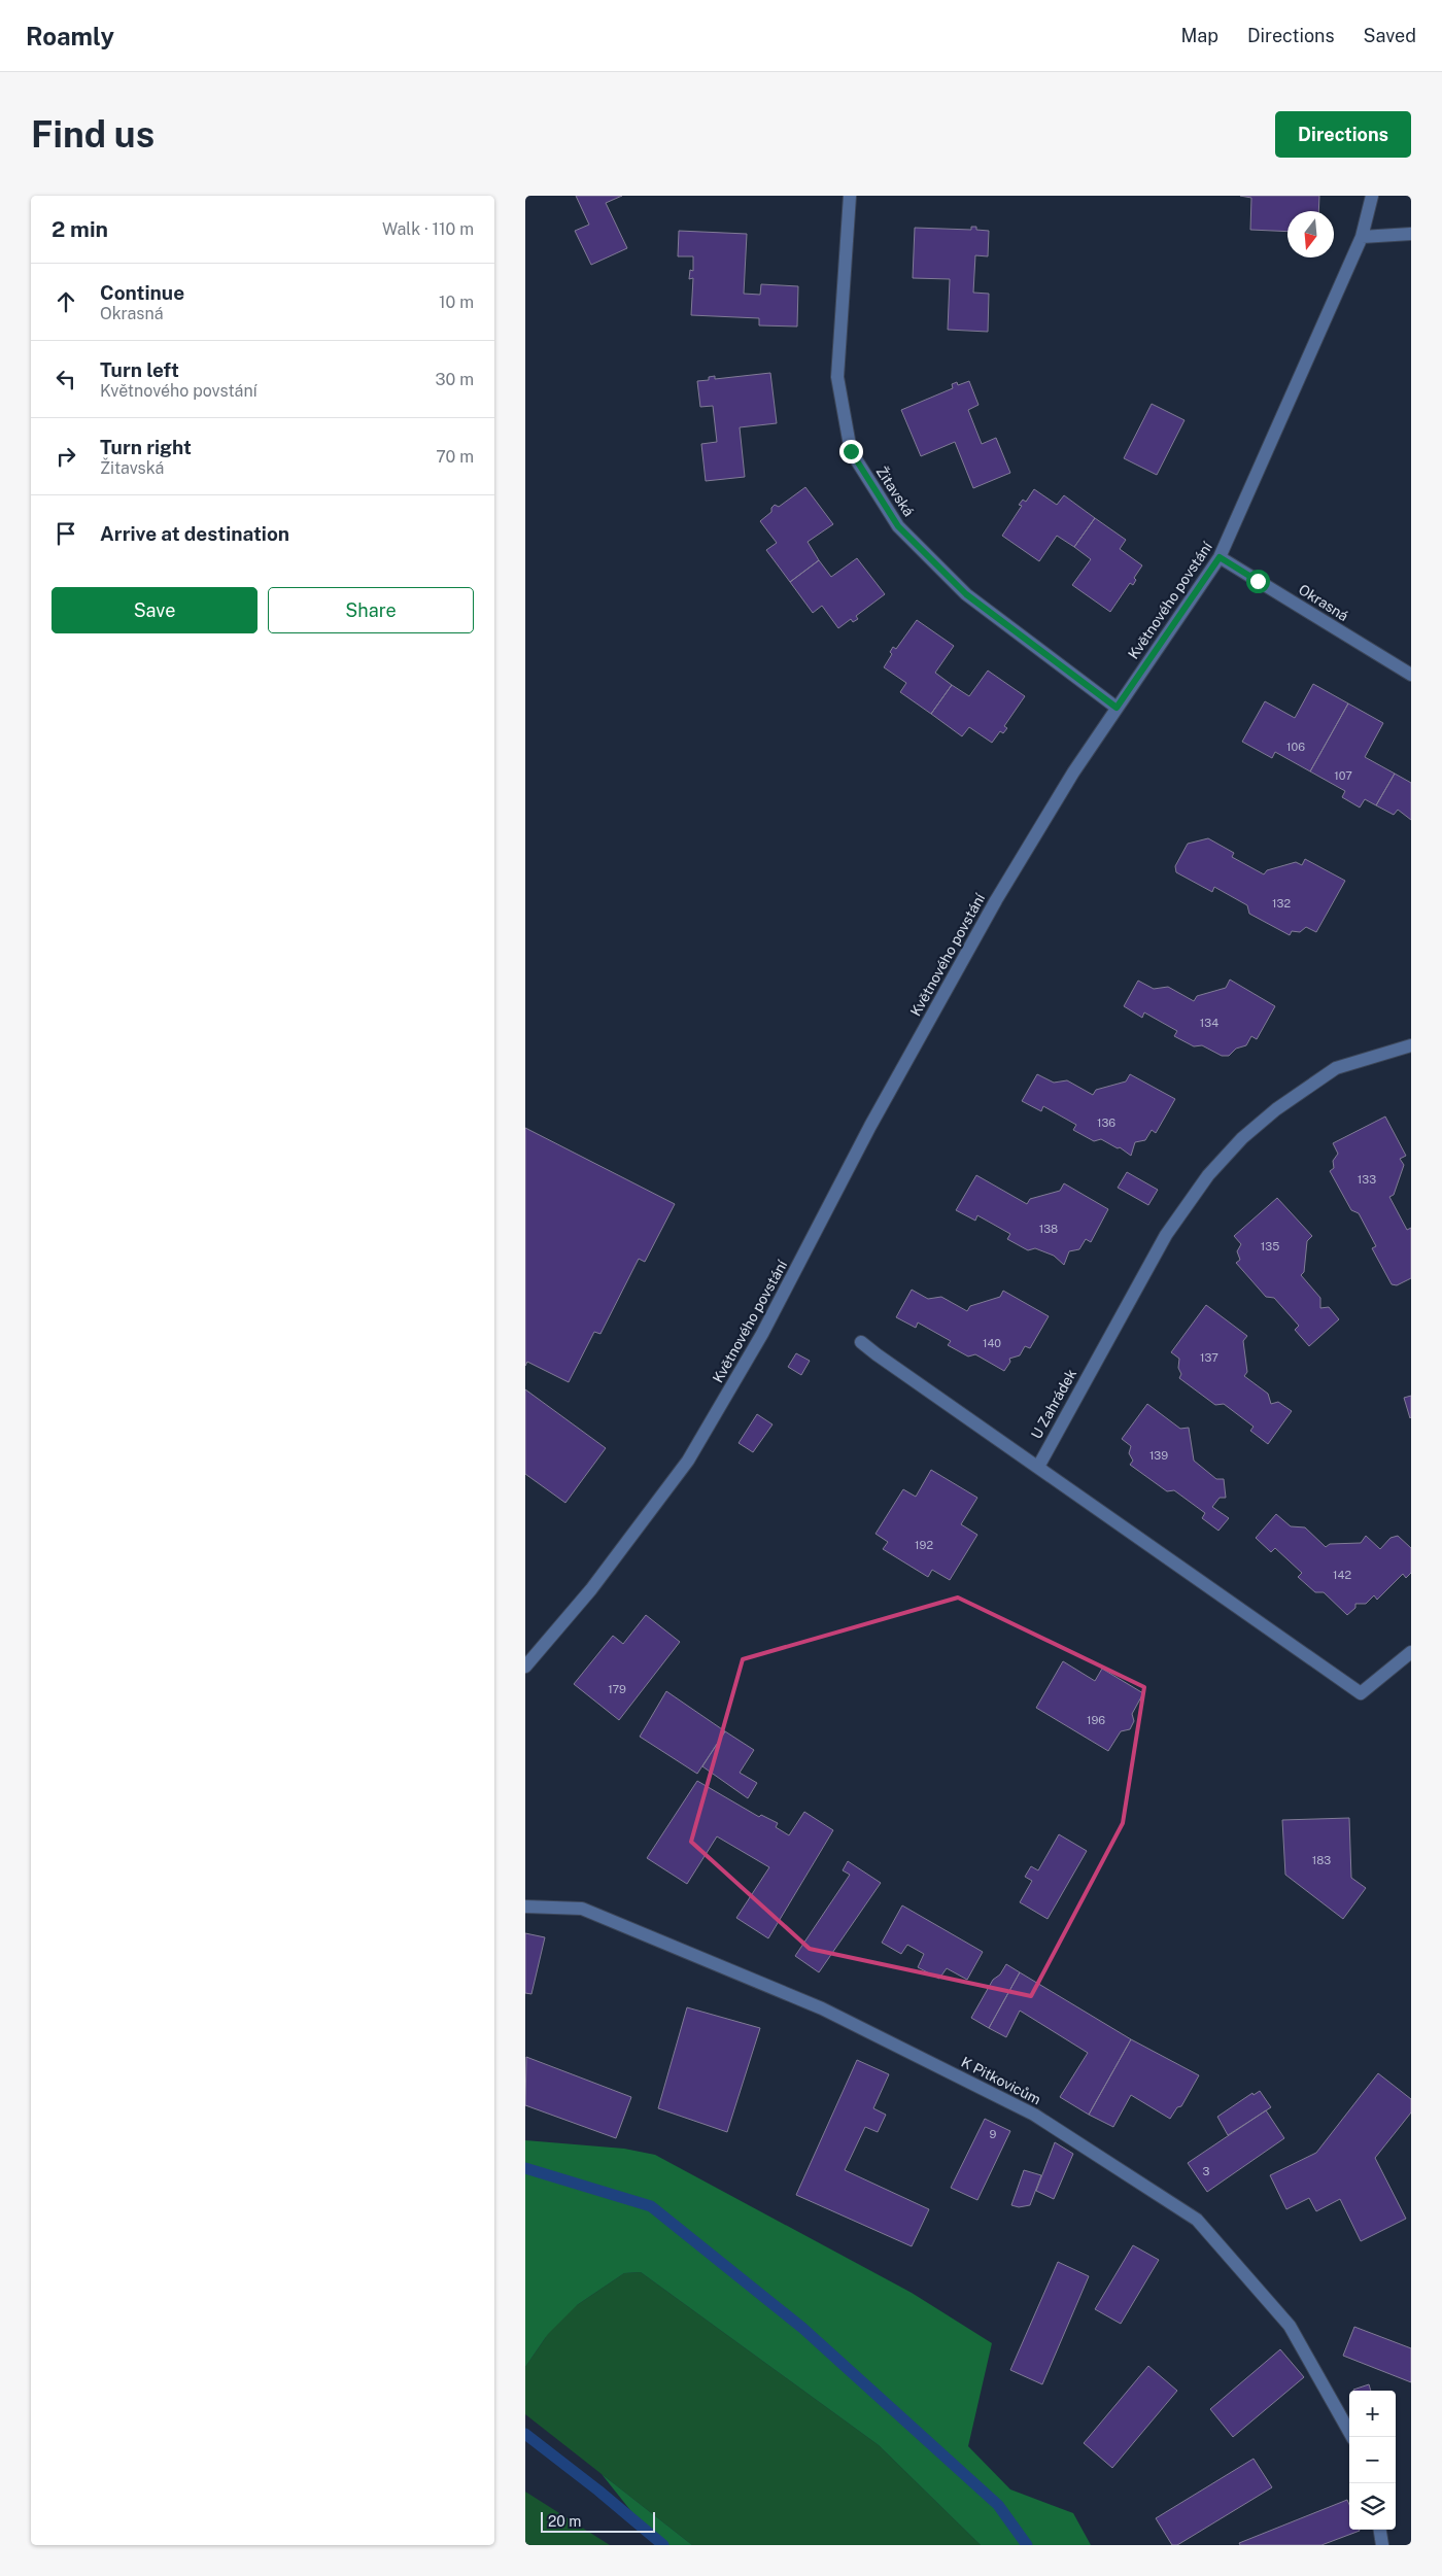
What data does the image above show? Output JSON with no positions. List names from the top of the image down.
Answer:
{
  "streets": {
    "street": [
      "Žitavská",
      "Květnového povstání",
      "Okrasná",
      "U Zahrádek",
      "K Pitkovicům"
    ]
  },
  "crossings": [
    ["Žitavská", "Květnového povstání"],
    ["Květnového povstání", "Okrasná"]
  ],
  "house_numbers": [
    "106",
    "107",
    "132",
    "134",
    "136",
    "133",
    "138",
    "135",
    "140",
    "137",
    "139",
    "192",
    "142",
    "179",
    "196",
    "183",
    "9",
    "3"
  ],
  "scale_bar": "20 m",
  "north": "bottom",
  "page": {
    "header": "Roamly",
    "nav": ["Map", "Directions", "Saved"],
    "buttons": [
      "Directions",
      ["Save", "Share"]
    ],
    "title": "Find us",
    "heading": ["2 min", "Walk · 110 m"],
    "list": [
      ["Continue", "Okrasná", "10 m"],
      ["Turn left", "Květnového povstání", "30 m"],
      ["Turn right", "Žitavská", "70 m"],
      "Arrive at destination"
    ],
    "map_buttons": ["+", "−"],
    "scale": "20 m"
  }
}
